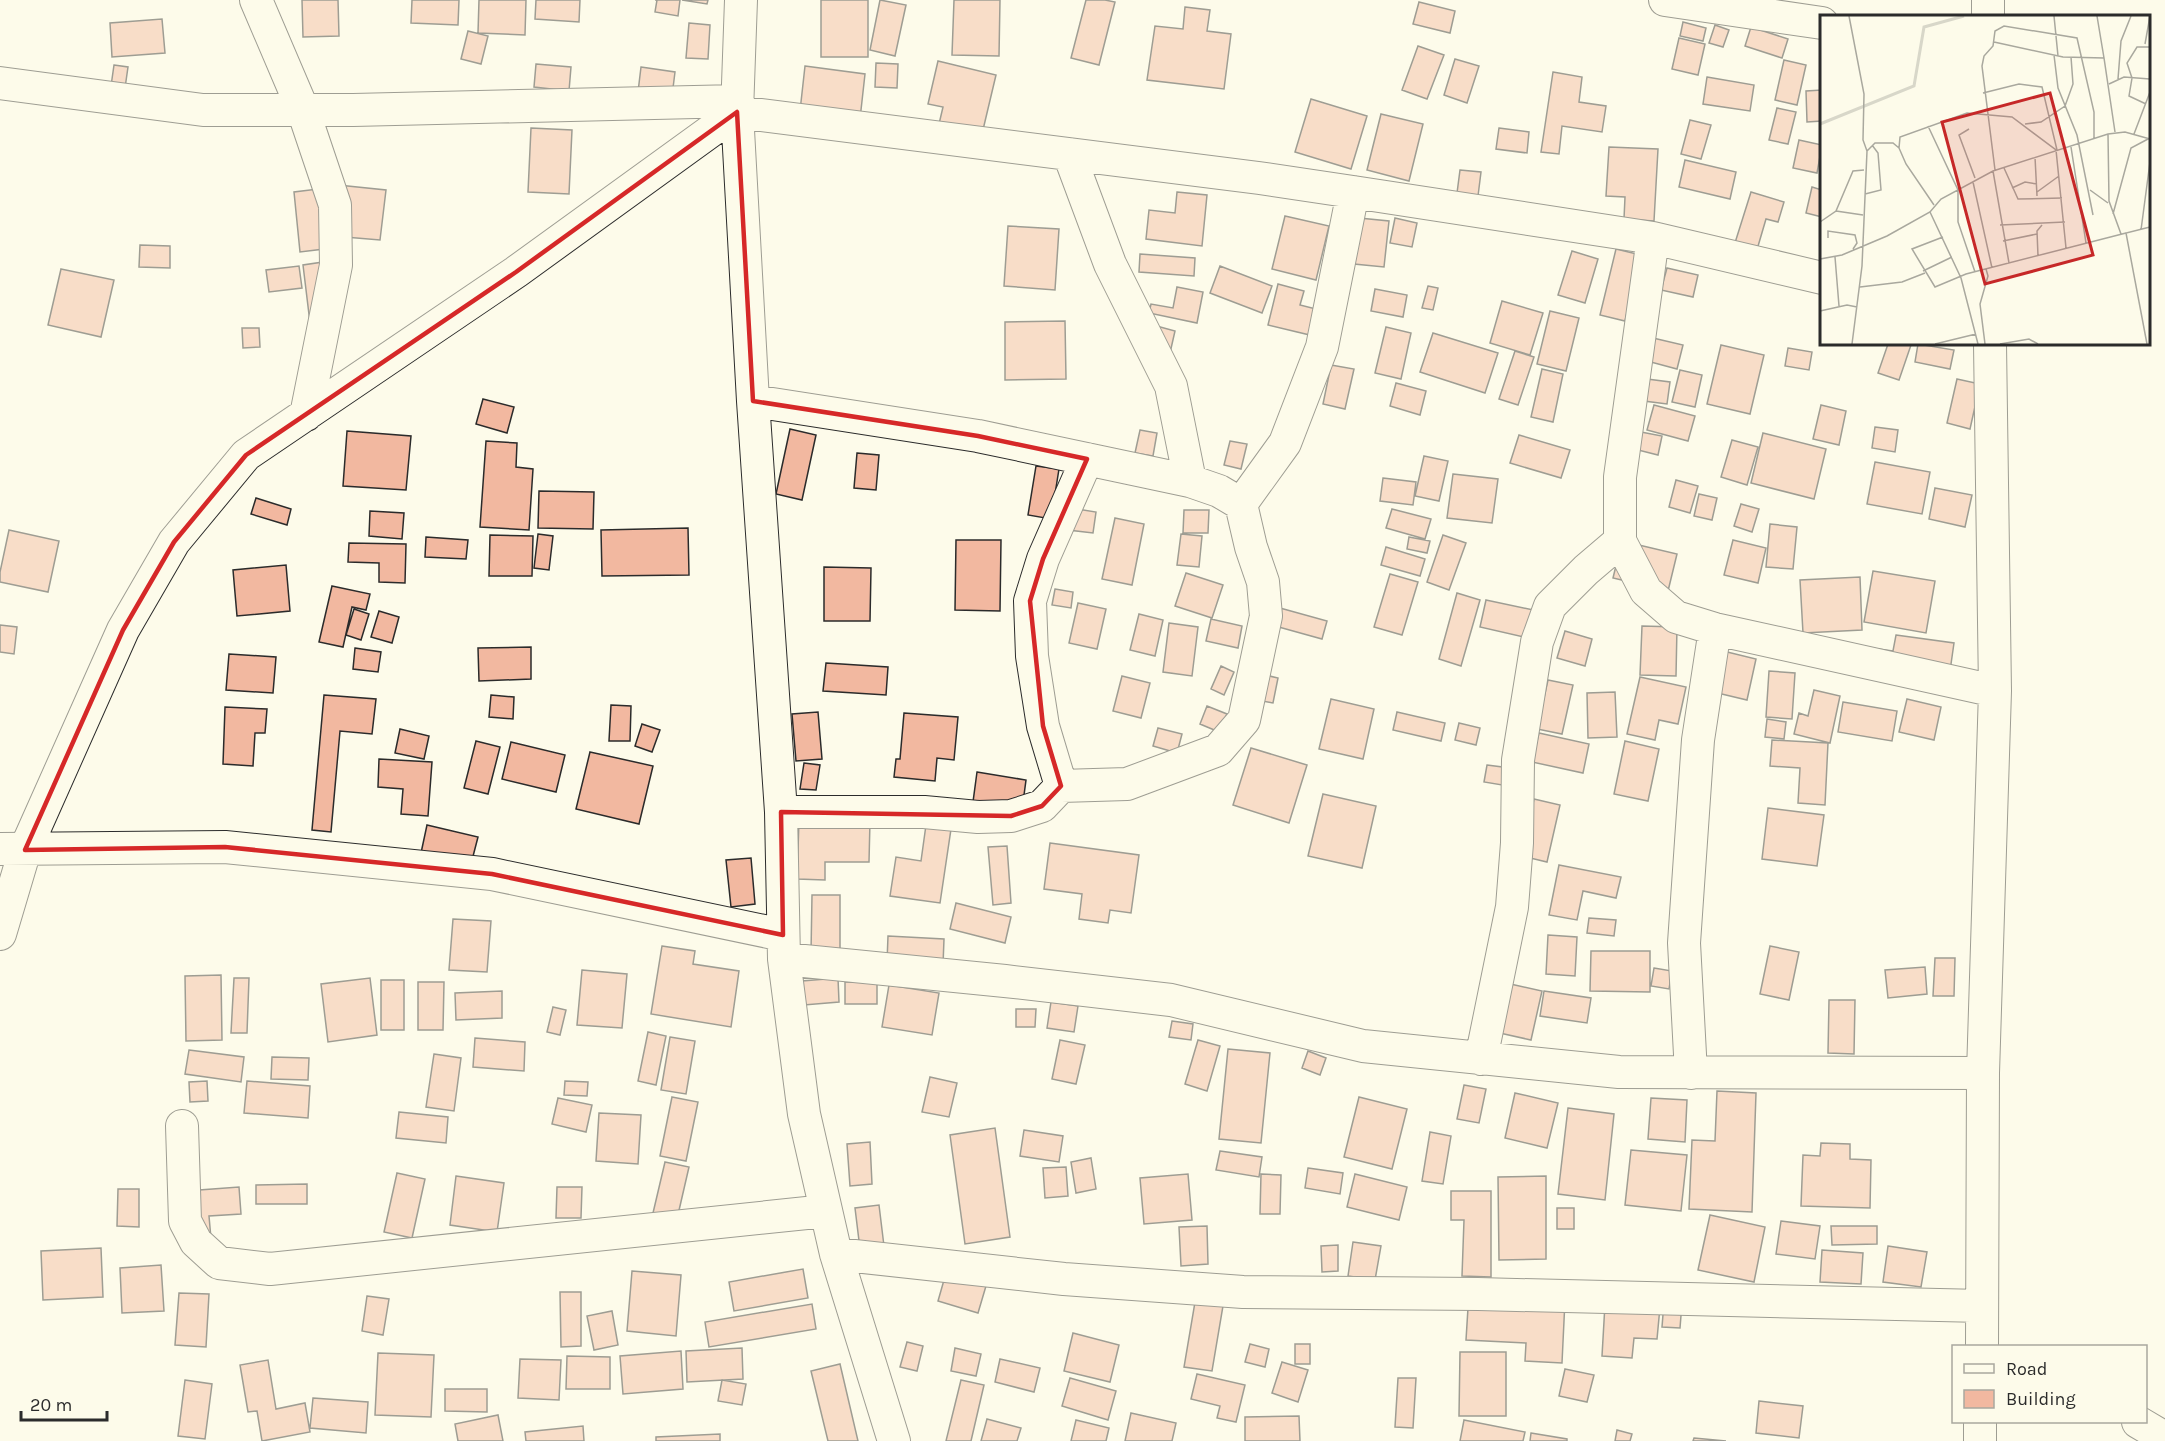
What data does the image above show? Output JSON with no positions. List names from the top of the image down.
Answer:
{
  "legend": ["Road", "Building"],
  "scale_bar": "20 m"
}
